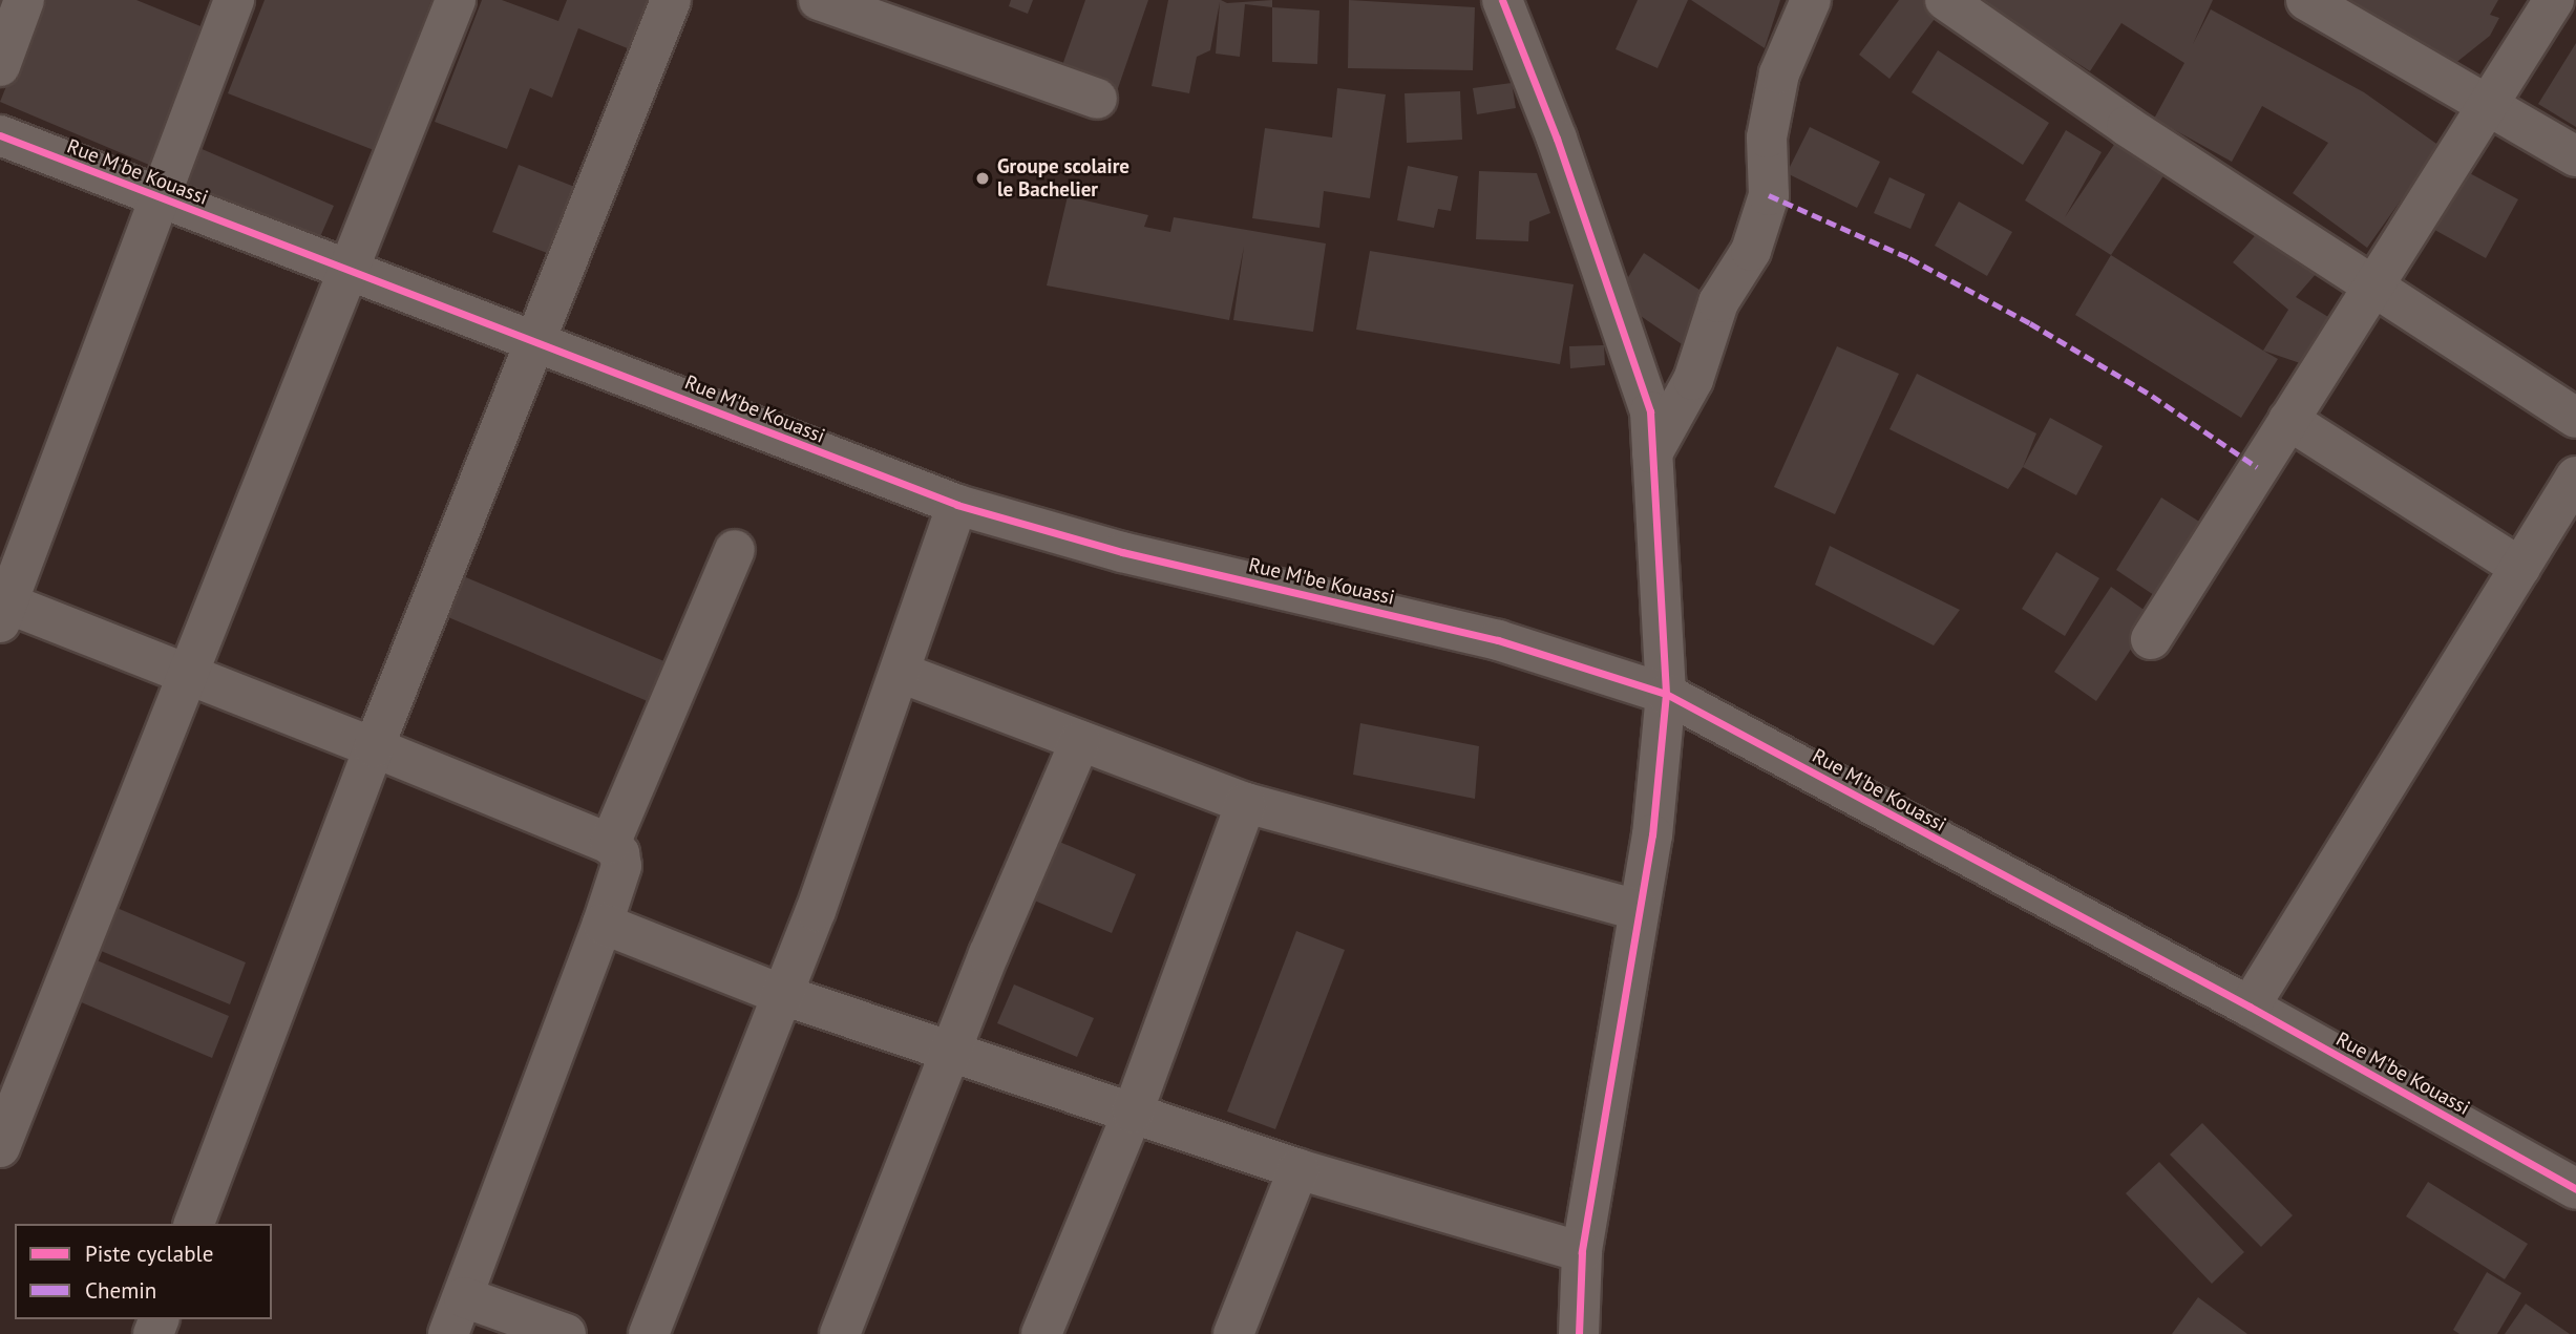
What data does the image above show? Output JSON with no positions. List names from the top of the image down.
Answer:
{
  "streets": {
    "street": ["Rue M'be Kouassi"]
  },
  "places": ["Groupe scolaire le Bachelier"],
  "legend": ["Piste cyclable", "Chemin"]
}
